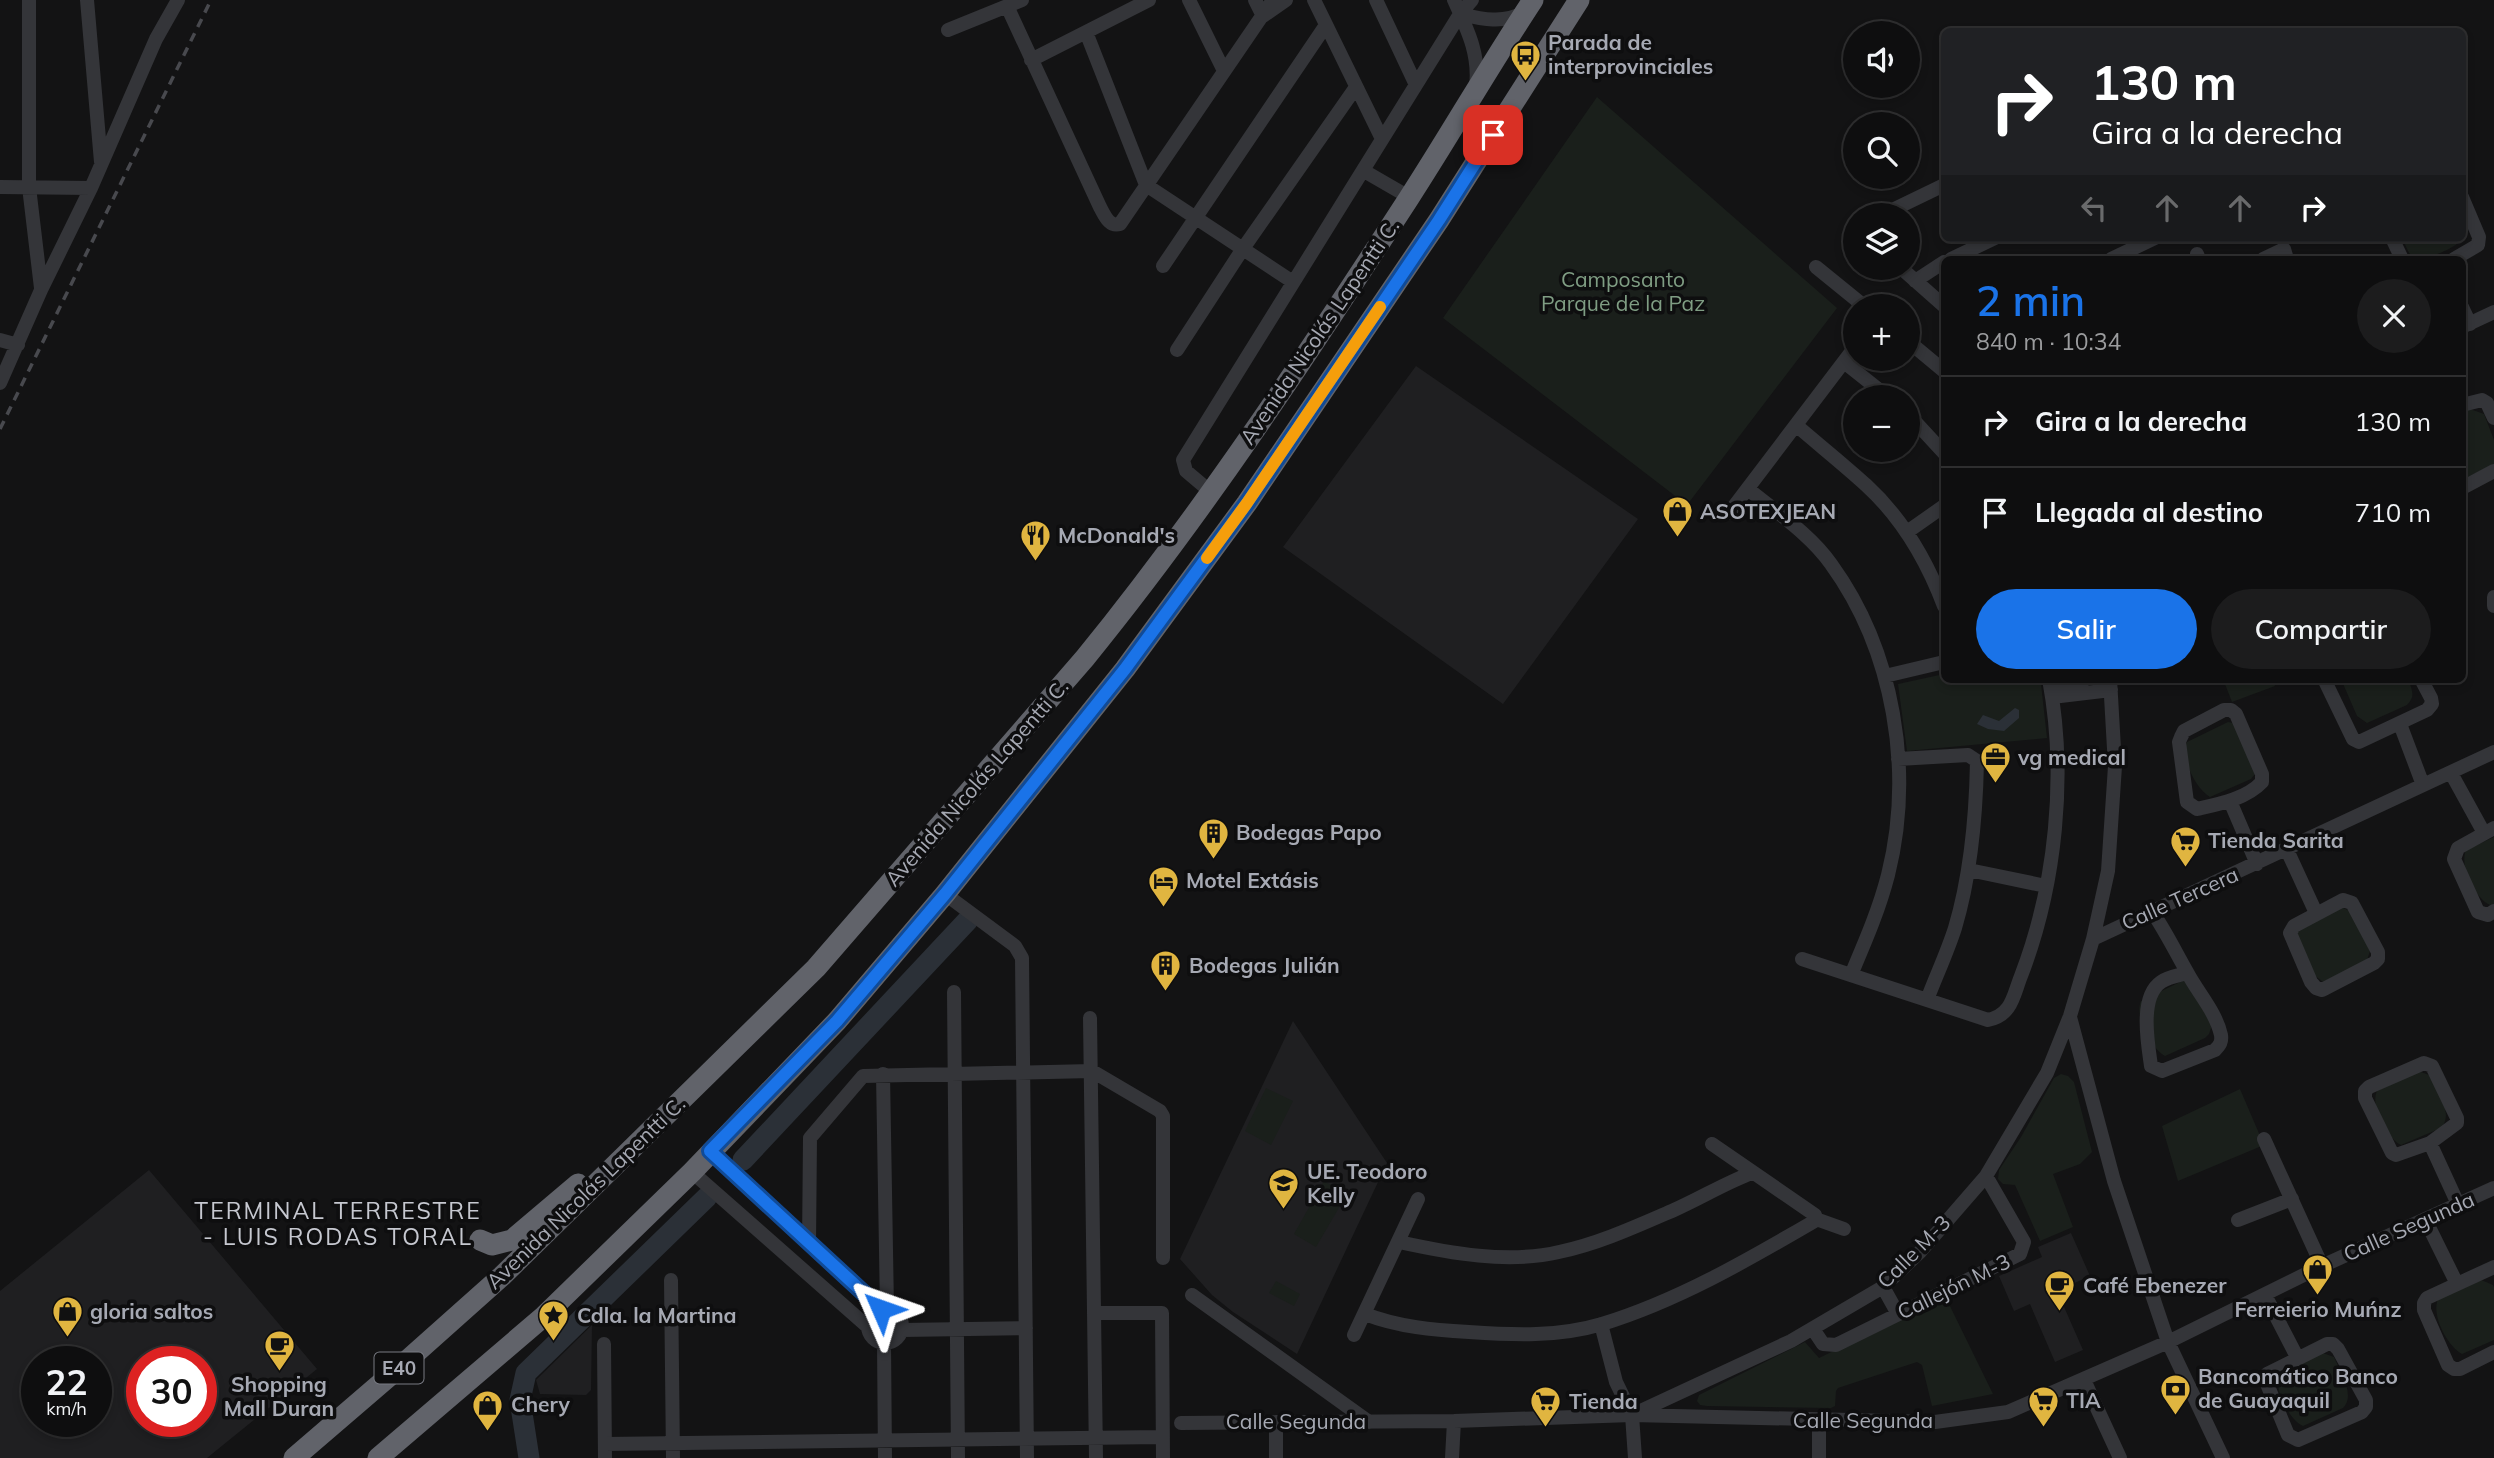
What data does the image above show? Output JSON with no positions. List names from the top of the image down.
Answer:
{
  "streets": {
    "highway": ["Avenida Nicolás Lapentti C.", "E40"],
    "street": [
      "Calle Tercera",
      "Calle Segunda",
      "Calle M-3",
      "Callejón M-3"
    ]
  },
  "crossings": [
    ["Calle Tercera", "Calle M-3"],
    ["Calle Segunda", "Calle M-3"],
    ["Calle M-3", "Callejón M-3"]
  ],
  "districts": ["TERMINAL TERRESTRE - LUIS RODAS TORAL"],
  "parks": ["Camposanto Parque de la Paz"],
  "places": {
    "bus stop": ["Parada de interprovinciales"],
    "shop": [
      "ASOTEXJEAN",
      "Ferreierio Muńnz",
      "gloria saltos",
      "Chery"
    ],
    "restaurant": ["McDonald's"],
    "office": ["vg medical"],
    "building": ["Bodegas Papo", "Bodegas Julián"],
    "supermarket": ["Tienda Sarita", "TIA", "Tienda"],
    "hotel": ["Motel Extásis"],
    "school or university": ["UE. Teodoro Kelly"],
    "cafe": ["Café Ebenezer", "Shopping Mall Duran"],
    "place": ["Cdla. la Martina"],
    "bank": ["Bancomático Banco de Guayaquil"]
  },
  "page": {
    "map_buttons": ["+", "−"],
    "turn": ["130 m", "Gira a la derecha"],
    "heading": ["2 min", "840 m · 10:34"],
    "list": [
      {
        "name": "Gira a la derecha",
        "value": "130 m"
      },
      {
        "name": "Llegada al destino",
        "value": "710 m"
      }
    ],
    "buttons": ["Salir", "Compartir"],
    "speed": "22 km/h",
    "limit": "30"
  }
}
